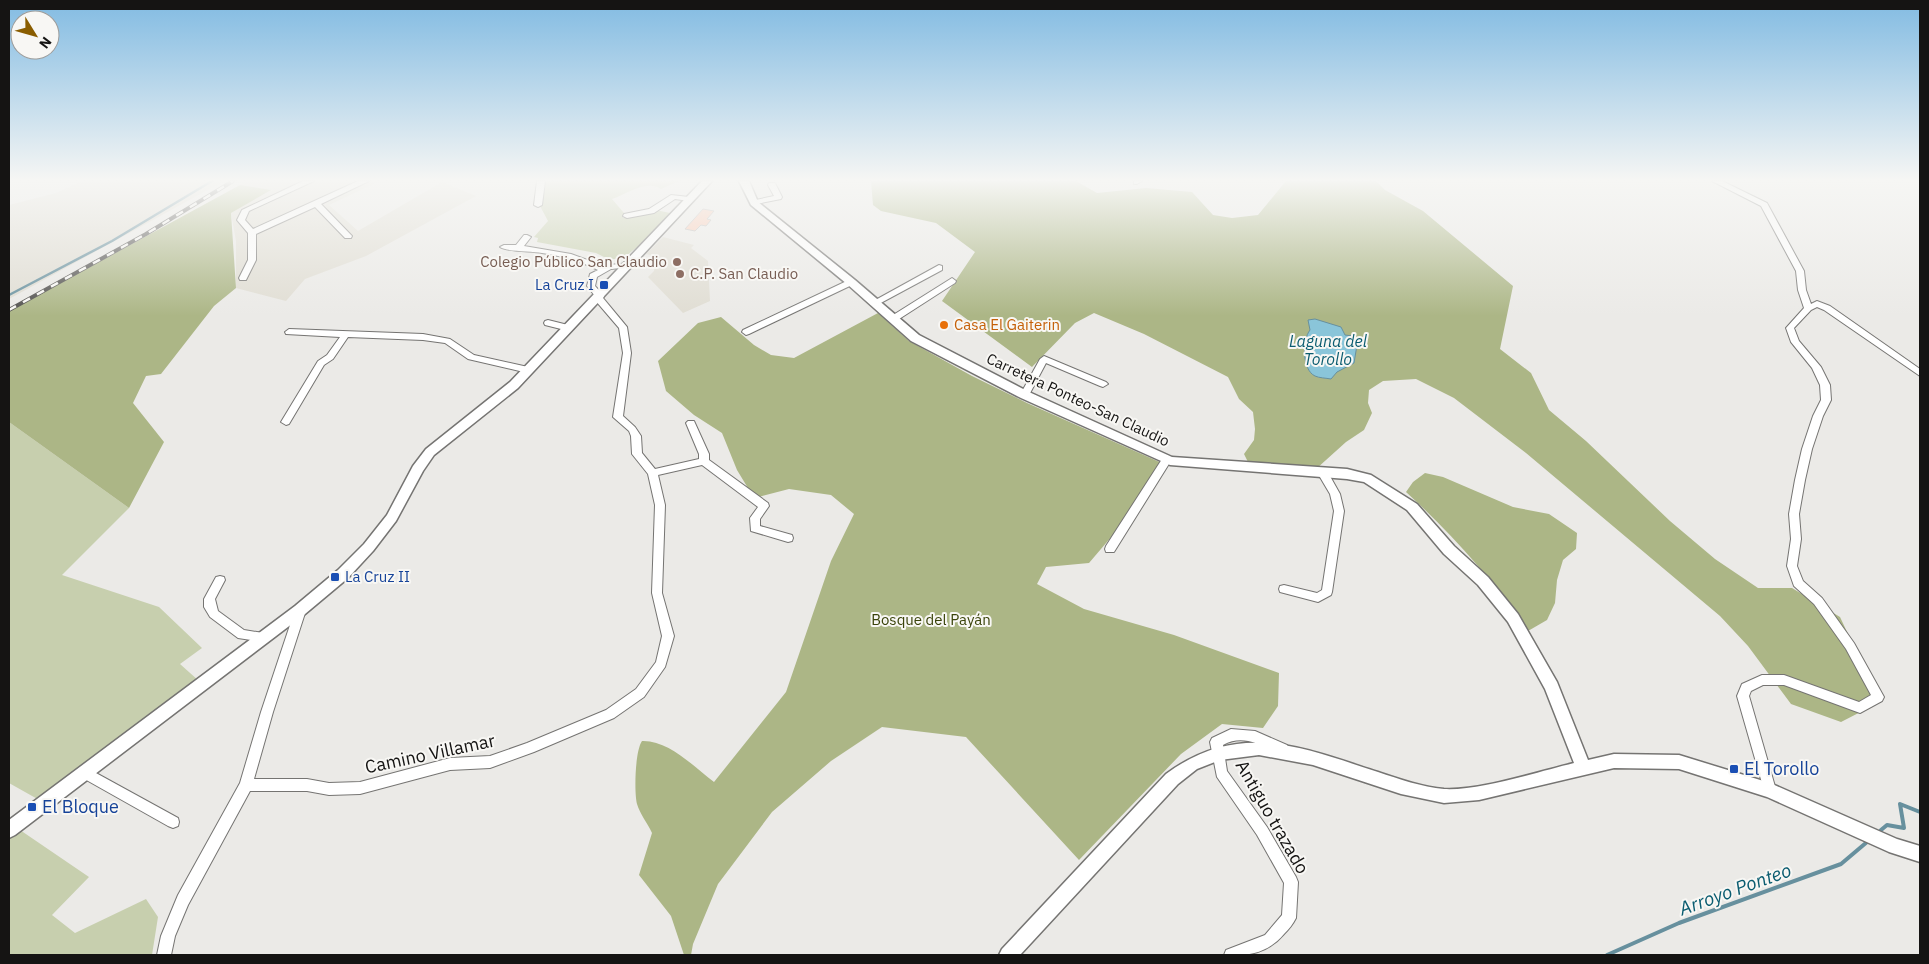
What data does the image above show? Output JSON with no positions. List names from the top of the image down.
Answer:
{
  "streets": {
    "street": ["Carretera Ponteo-San Claudio", "Camino Villamar", "Antiguo trazado"]
  },
  "water": ["Laguna del Torollo", "Arroyo Ponteo"],
  "parks": ["Bosque del Payán"],
  "places": {
    "other": ["Colegio Público San Claudio", "C.P. San Claudio", "Casa El Gaiterin"],
    "transit": [
      "La Cruz I",
      "La Cruz II",
      "El Torollo",
      "El Bloque"
    ]
  },
  "north": "bottom right"
}
